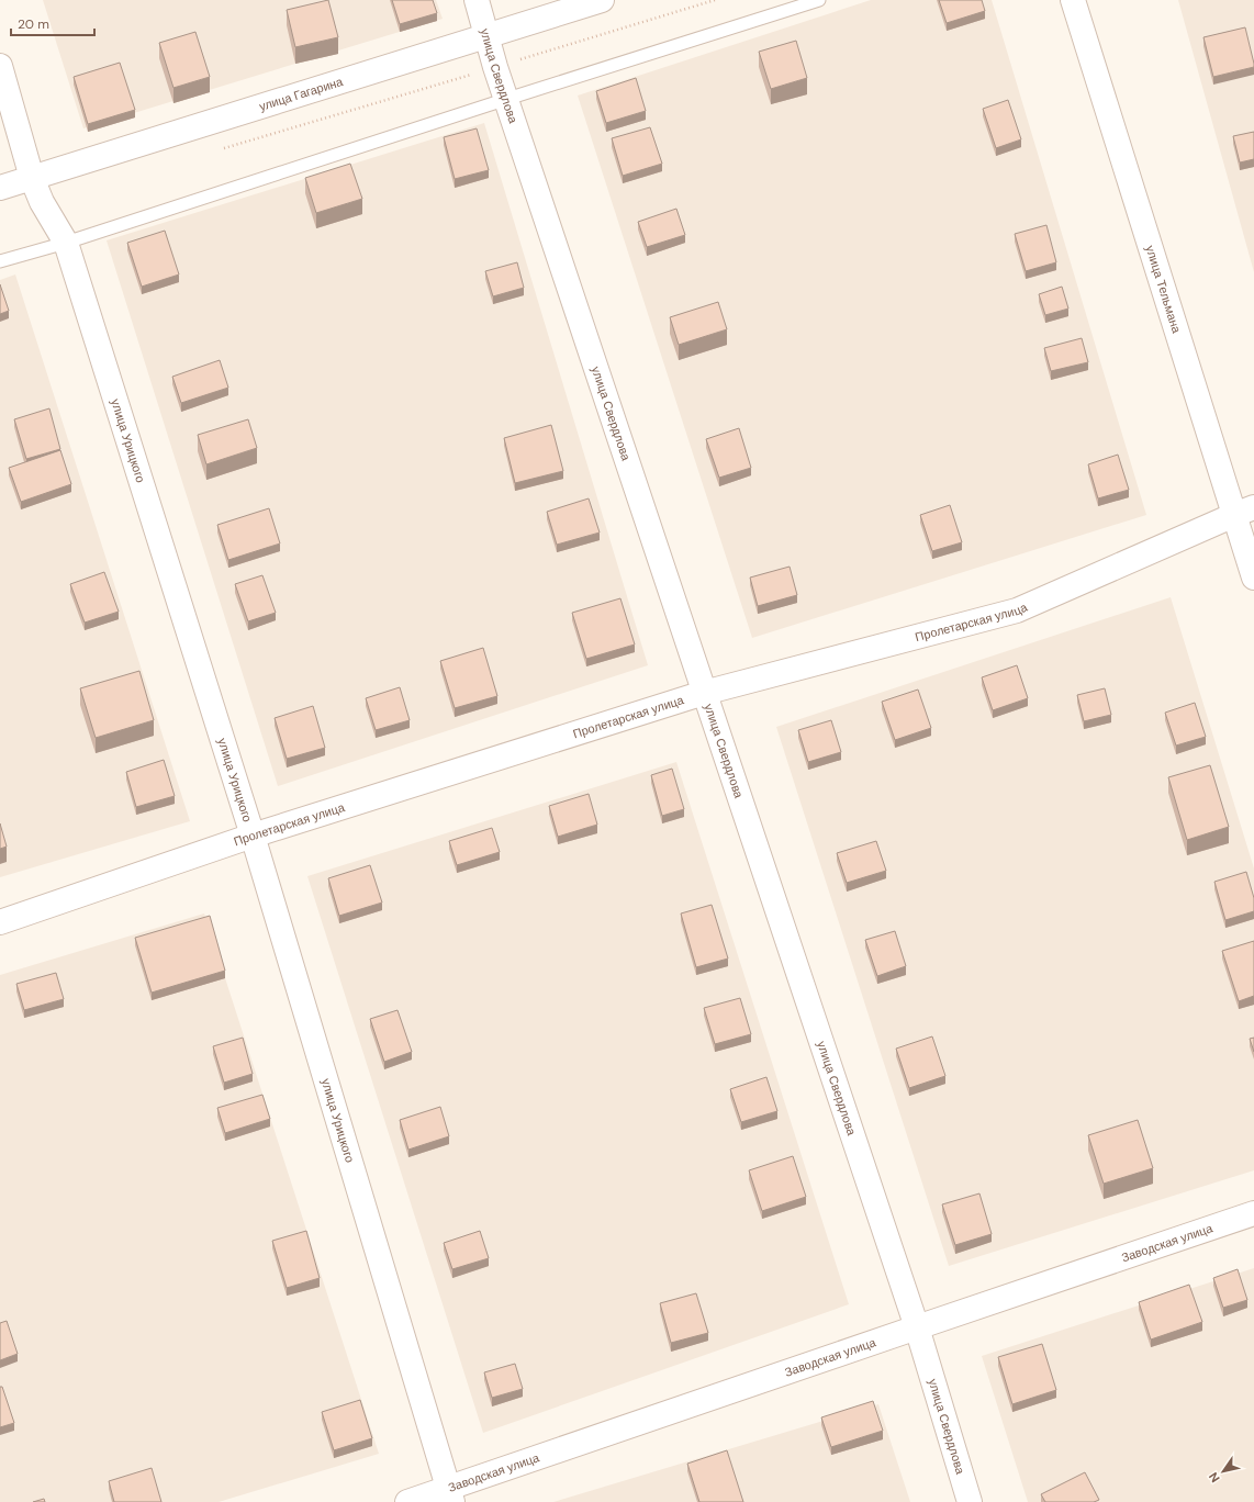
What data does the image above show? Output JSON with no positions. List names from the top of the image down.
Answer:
{
  "streets": {
    "street": [
      "улица Свердлова",
      "улица Гагарина",
      "улица Тельмана",
      "улица Урицкого",
      "Пролетарская улица",
      "Заводская улица"
    ]
  },
  "crossings": [
    ["улица Свердлова", "улица Гагарина"],
    ["улица Свердлова", "Пролетарская улица"],
    ["улица Свердлова", "Заводская улица"],
    ["улица Гагарина", "улица Урицкого"],
    ["улица Тельмана", "Пролетарская улица"],
    ["улица Урицкого", "Пролетарская улица"],
    ["улица Урицкого", "Заводская улица"]
  ],
  "scale_bar": "20 m",
  "north": "bottom left"
}
